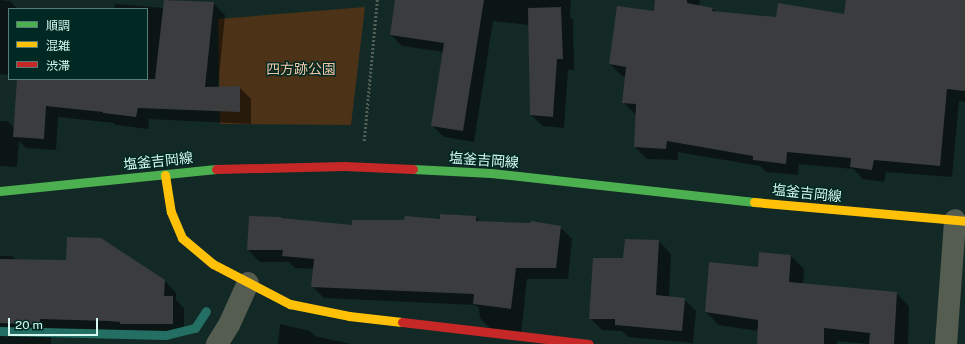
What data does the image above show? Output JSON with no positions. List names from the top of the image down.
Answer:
{
  "streets": {
    "main road": ["塩釜吉岡線"]
  },
  "parks": ["四方跡公園"],
  "legend": ["順調", "混雑", "渋滞"],
  "scale_bar": "20 m"
}
